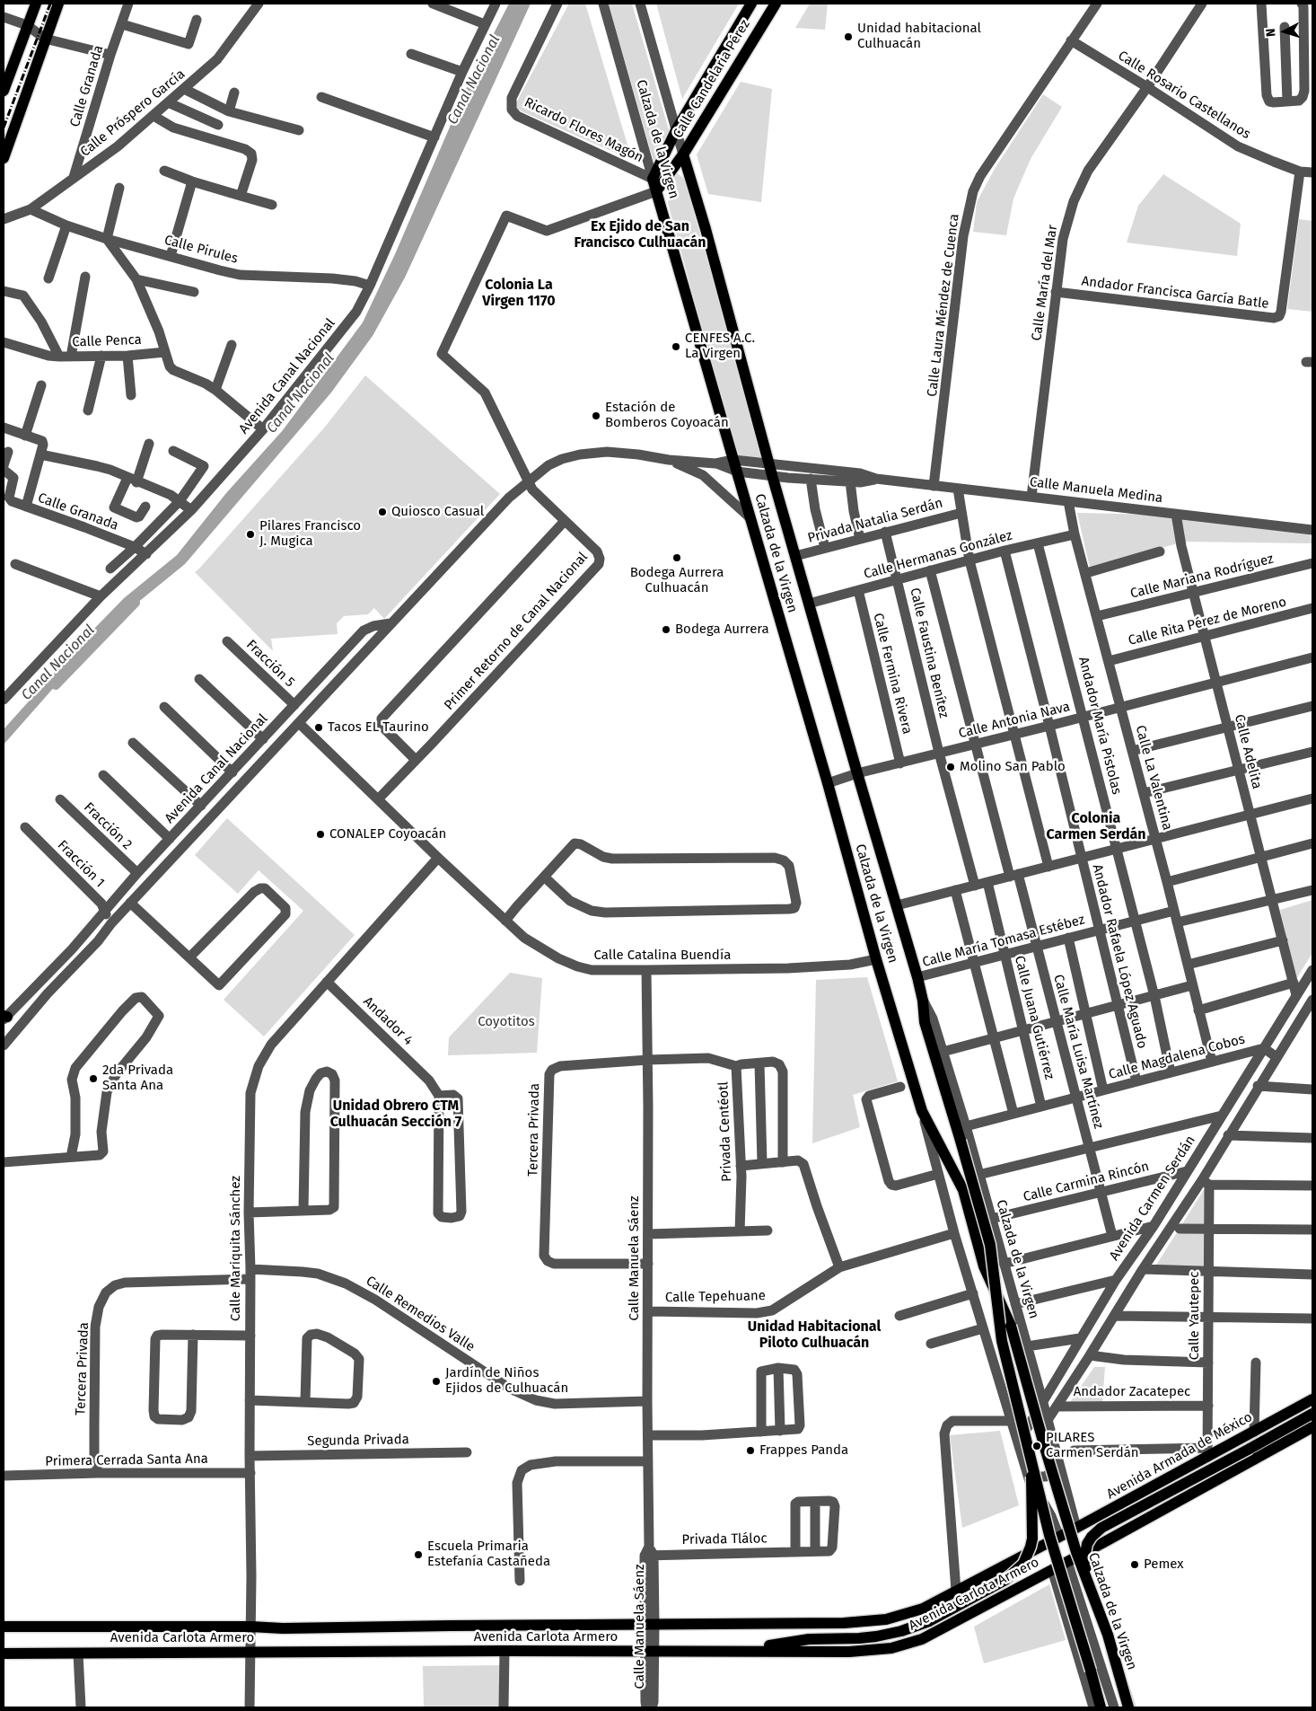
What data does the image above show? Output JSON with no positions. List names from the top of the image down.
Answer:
{
  "streets": {
    "main road": [
      "Calle Candelaria Pérez",
      "Calzada de la Virgen",
      "Avenida Armada de México",
      "Avenida Carlota Armero"
    ],
    "street": [
      "Calle Granada",
      "Calle Rosario Castellanos",
      "Calle Próspero García",
      "Ricardo Flores Magón",
      "Calle Pirules",
      "Calle María del Mar",
      "Andador Francisca García Batle",
      "Calle Laura Méndez de Cuenca",
      "Calle Penca",
      "Avenida Canal Nacional",
      "Calle Manuela Medina",
      "Privada Natalia Serdán",
      "Calle Hermanas González",
      "Calle Mariana Rodríguez",
      "Calle Rita Pérez de Moreno",
      "Primer Retorno de Canal Nacional",
      "Calle Faustina Benítez",
      "Fracción 5",
      "Calle Fermina Rivera",
      "Calle Antonia Nava",
      "Andador María Pistolas",
      "Calle Adelita",
      "Calle La Valentina",
      "Fracción 2",
      "Fracción 1",
      "Calle María Tomasa Estébez",
      "Calle Catalina Buendía",
      "Andador Rafaela López Aguado",
      "Calle Juana Gutiérrez",
      "Andador 4",
      "Calle María Luisa Martínez",
      "Calle Magdalena Cobos",
      "Tercera Privada",
      "Privada Centéotl",
      "Calle Carmina Rincón",
      "Avenida Carmen Serdán",
      "Calle Mariquita Sánchez",
      "Calle Manuela Sáenz",
      "Calle Tepehuane",
      "Calle Remedios Valle",
      "Calle Yautepec",
      "Andador Zacatepec",
      "Segunda Privada",
      "Primera Cerrada Santa Ana",
      "Privada Tláloc"
    ]
  },
  "crossings": [
    ["Calle Candelaria Pérez", "Ricardo Flores Magón"],
    ["Calle Candelaria Pérez", "Calzada de la Virgen"],
    ["Calle Candelaria Pérez", "Primer Retorno de Canal Nacional"],
    ["Calle Granada", "Calle Próspero García"],
    ["Calle Granada", "Avenida Canal Nacional"],
    ["Calle Rosario Castellanos", "Calle María del Mar"],
    ["Calle Rosario Castellanos", "Andador Francisca García Batle"],
    ["Calle Rosario Castellanos", "Calle Laura Méndez de Cuenca"],
    ["Calle Próspero García", "Calle Pirules"],
    ["Ricardo Flores Magón", "Calzada de la Virgen"],
    ["Calzada de la Virgen", "Avenida Canal Nacional"],
    ["Calzada de la Virgen", "Privada Natalia Serdán"],
    ["Calzada de la Virgen", "Calle Hermanas González"],
    ["Calzada de la Virgen", "Primer Retorno de Canal Nacional"],
    ["Calzada de la Virgen", "Calle Antonia Nava"],
    ["Calzada de la Virgen", "Calle María Tomasa Estébez"],
    ["Calzada de la Virgen", "Calle Catalina Buendía"],
    ["Calzada de la Virgen", "Calle Magdalena Cobos"],
    ["Calzada de la Virgen", "Calle Carmina Rincón"],
    ["Calzada de la Virgen", "Avenida Carmen Serdán"],
    ["Calzada de la Virgen", "Calle Tepehuane"],
    ["Calzada de la Virgen", "Avenida Armada de México"],
    ["Calzada de la Virgen", "Avenida Carlota Armero"],
    ["Calle Pirules", "Avenida Canal Nacional"],
    ["Calle María del Mar", "Andador Francisca García Batle"],
    ["Calle María del Mar", "Calle Manuela Medina"],
    ["Calle Laura Méndez de Cuenca", "Calle Manuela Medina"],
    ["Avenida Canal Nacional", "Calle Manuela Medina"],
    ["Avenida Canal Nacional", "Primer Retorno de Canal Nacional"],
    ["Avenida Canal Nacional", "Fracción 5"],
    ["Avenida Canal Nacional", "Fracción 2"],
    ["Avenida Canal Nacional", "Fracción 1"],
    ["Avenida Canal Nacional", "Calle Catalina Buendía"],
    ["Calle Manuela Medina", "Calle Adelita"],
    ["Calle Manuela Medina", "Calle La Valentina"],
    ["Privada Natalia Serdán", "Calle Faustina Benítez"],
    ["Calle Hermanas González", "Calle Faustina Benítez"],
    ["Calle Hermanas González", "Calle Fermina Rivera"],
    ["Calle Hermanas González", "Andador María Pistolas"],
    ["Calle Hermanas González", "Calle La Valentina"],
    ["Calle Hermanas González", "Andador Rafaela López Aguado"],
    ["Calle Hermanas González", "Calle María Luisa Martínez"],
    ["Calle Mariana Rodríguez", "Calle Adelita"],
    ["Calle Mariana Rodríguez", "Calle La Valentina"],
    ["Calle Rita Pérez de Moreno", "Calle Adelita"],
    ["Calle Rita Pérez de Moreno", "Calle La Valentina"],
    ["Primer Retorno de Canal Nacional", "Calle Catalina Buendía"],
    ["Calle Faustina Benítez", "Calle Antonia Nava"],
    ["Calle Fermina Rivera", "Calle Antonia Nava"],
    ["Calle Antonia Nava", "Andador María Pistolas"],
    ["Calle Antonia Nava", "Calle Adelita"],
    ["Calle Antonia Nava", "Calle La Valentina"],
    ["Calle Antonia Nava", "Andador Rafaela López Aguado"],
    ["Calle Antonia Nava", "Calle María Luisa Martínez"],
    ["Andador María Pistolas", "Calle María Tomasa Estébez"],
    ["Andador María Pistolas", "Calle Magdalena Cobos"],
    ["Calle Adelita", "Avenida Carmen Serdán"],
    ["Calle La Valentina", "Calle María Tomasa Estébez"],
    ["Calle La Valentina", "Calle Magdalena Cobos"],
    ["Calle María Tomasa Estébez", "Andador Rafaela López Aguado"],
    ["Calle María Tomasa Estébez", "Calle Juana Gutiérrez"],
    ["Calle María Tomasa Estébez", "Calle María Luisa Martínez"],
    ["Calle Catalina Buendía", "Calle Mariquita Sánchez"],
    ["Calle Catalina Buendía", "Calle Manuela Sáenz"],
    ["Andador Rafaela López Aguado", "Calle Magdalena Cobos"],
    ["Calle Juana Gutiérrez", "Calle Magdalena Cobos"],
    ["Andador 4", "Calle Mariquita Sánchez"],
    ["Calle María Luisa Martínez", "Calle Magdalena Cobos"],
    ["Calle María Luisa Martínez", "Calle Carmina Rincón"],
    ["Calle Magdalena Cobos", "Avenida Carmen Serdán"],
    ["Tercera Privada", "Privada Centéotl"],
    ["Tercera Privada", "Calle Manuela Sáenz"],
    ["Tercera Privada", "Calle Remedios Valle"],
    ["Tercera Privada", "Primera Cerrada Santa Ana"],
    ["Privada Centéotl", "Calle Manuela Sáenz"],
    ["Calle Carmina Rincón", "Avenida Carmen Serdán"],
    ["Calle Mariquita Sánchez", "Calle Remedios Valle"],
    ["Calle Mariquita Sánchez", "Segunda Privada"],
    ["Calle Mariquita Sánchez", "Primera Cerrada Santa Ana"],
    ["Calle Mariquita Sánchez", "Avenida Carlota Armero"],
    ["Calle Manuela Sáenz", "Calle Tepehuane"],
    ["Calle Manuela Sáenz", "Calle Remedios Valle"],
    ["Calle Manuela Sáenz", "Privada Tláloc"],
    ["Calle Manuela Sáenz", "Avenida Carlota Armero"],
    ["Calle Yautepec", "Andador Zacatepec"],
    ["Calle Yautepec", "Avenida Armada de México"],
    ["Avenida Armada de México", "Avenida Carlota Armero"]
  ],
  "districts": [
    "Ex Ejido de San Francisco Culhuacán",
    "Colonia La Virgen 1170",
    "Colonia Carmen Serdán",
    "Unidad Obrero CTM Culhuacán Sección 7",
    "Unidad Habitacional Piloto Culhuacán"
  ],
  "water": ["Canal Nacional"],
  "parks": ["Coyotitos"],
  "places": [
    "Unidad habitacional Culhuacán",
    "CENFES A.C. La Virgen",
    "Estación de Bomberos Coyoacán",
    "Quiosco Casual",
    "Pilares Francisco J. Mugica",
    "Bodega Aurrera Culhuacán",
    "Bodega Aurrera",
    "Tacos EL Taurino",
    "Molino San Pablo",
    "CONALEP Coyoacán",
    "2da Privada Santa Ana",
    "Jardín de Niños Ejidos de Culhuacán",
    "PILARES Carmen Serdán",
    "Frappes Panda",
    "Escuela Primaria Estefanía Castañeda",
    "Pemex"
  ],
  "north": "left"
}
